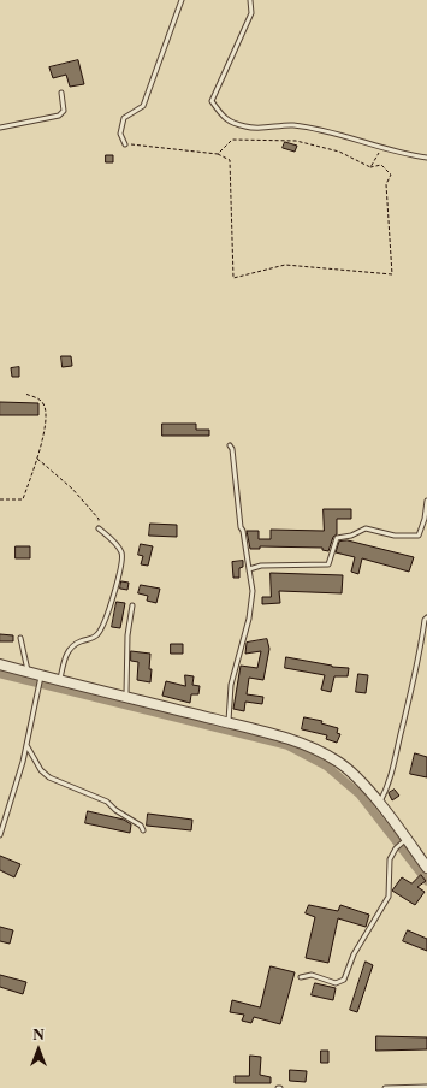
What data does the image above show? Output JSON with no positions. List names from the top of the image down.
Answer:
{
  "north": "top"
}
